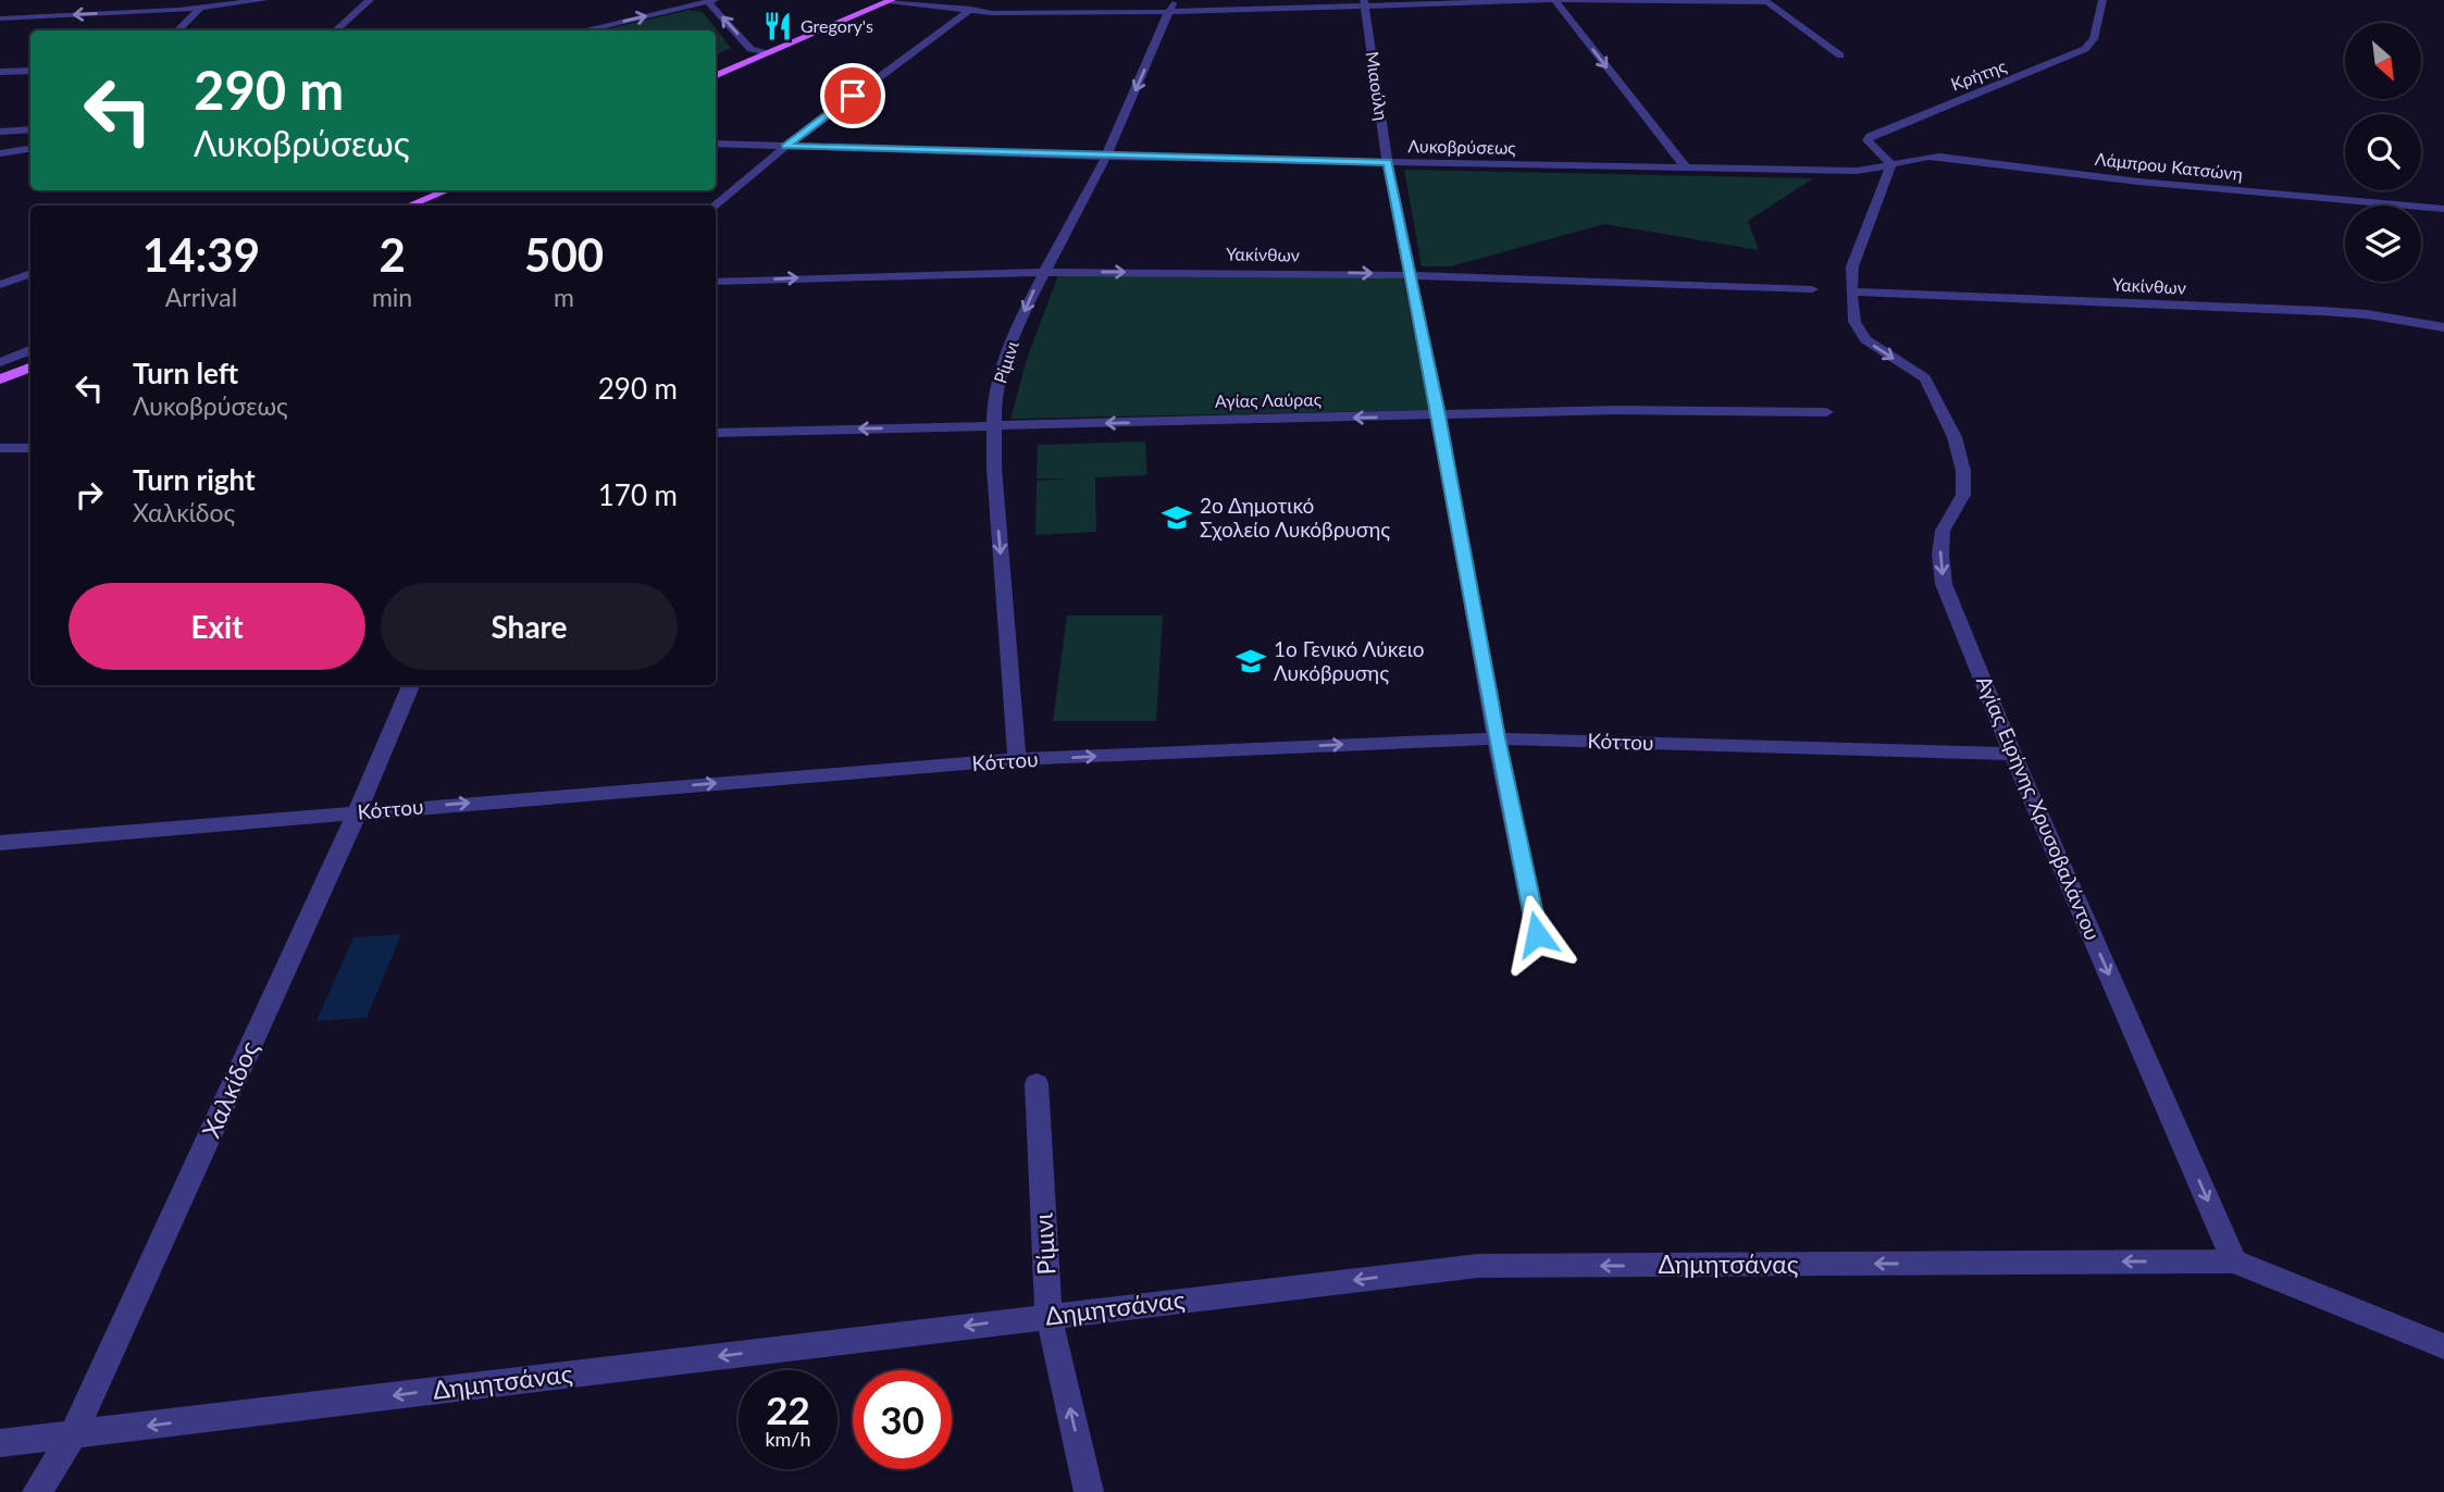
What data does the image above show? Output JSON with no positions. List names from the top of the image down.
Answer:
{
  "streets": {
    "street": [
      "Κρήτης",
      "Μιαούλη",
      "Λυκοβρύσεως",
      "Λάμπρου Κατσώνη",
      "Υακίνθων",
      "Ρίμινι",
      "Αγίας Λαύρας",
      "Κόττου",
      "Αγίας Ειρήνης Χρυσοβαλάντου",
      "Χαλκίδος",
      "Δημητσάνας"
    ]
  },
  "crossings": [
    ["Κρήτης", "Λυκοβρύσεως"],
    ["Κρήτης", "Λάμπρου Κατσώνη"],
    ["Κρήτης", "Αγίας Ειρήνης Χρυσοβαλάντου"],
    ["Μιαούλη", "Λυκοβρύσεως"],
    ["Μιαούλη", "Υακίνθων"],
    ["Μιαούλη", "Αγίας Λαύρας"],
    ["Μιαούλη", "Κόττου"],
    ["Λυκοβρύσεως", "Λάμπρου Κατσώνη"],
    ["Λυκοβρύσεως", "Ρίμινι"],
    ["Λυκοβρύσεως", "Αγίας Ειρήνης Χρυσοβαλάντου"],
    ["Λάμπρου Κατσώνη", "Αγίας Ειρήνης Χρυσοβαλάντου"],
    ["Υακίνθων", "Ρίμινι"],
    ["Υακίνθων", "Αγίας Ειρήνης Χρυσοβαλάντου"],
    ["Ρίμινι", "Αγίας Λαύρας"],
    ["Ρίμινι", "Κόττου"],
    ["Ρίμινι", "Δημητσάνας"],
    ["Κόττου", "Αγίας Ειρήνης Χρυσοβαλάντου"],
    ["Κόττου", "Χαλκίδος"],
    ["Αγίας Ειρήνης Χρυσοβαλάντου", "Δημητσάνας"],
    ["Χαλκίδος", "Δημητσάνας"]
  ],
  "one_way": [
    "Υακίνθων",
    "Αγίας Λαύρας",
    "Κόττου",
    "Αγίας Ειρήνης Χρυσοβαλάντου",
    "Δημητσάνας"
  ],
  "places": {
    "restaurant": ["Gregory's"],
    "school or university": ["2ο Δημοτικό Σχολείο Λυκόβρυσης", "1ο Γενικό Λύκειο Λυκόβρυσης"]
  },
  "north": "bottom right",
  "page": {
    "turn": ["290 m", "Λυκοβρύσεως"],
    "eta": [
      "14:39",
      "Arrival",
      "2",
      "min",
      "500",
      "m"
    ],
    "list": [
      {
        "name": "Turn left",
        "note": "Λυκοβρύσεως",
        "value": "290 m"
      },
      {
        "name": "Turn right",
        "note": "Χαλκίδος",
        "value": "170 m"
      }
    ],
    "buttons": ["Exit", "Share"],
    "speed": "22 km/h",
    "limit": "30"
  }
}
